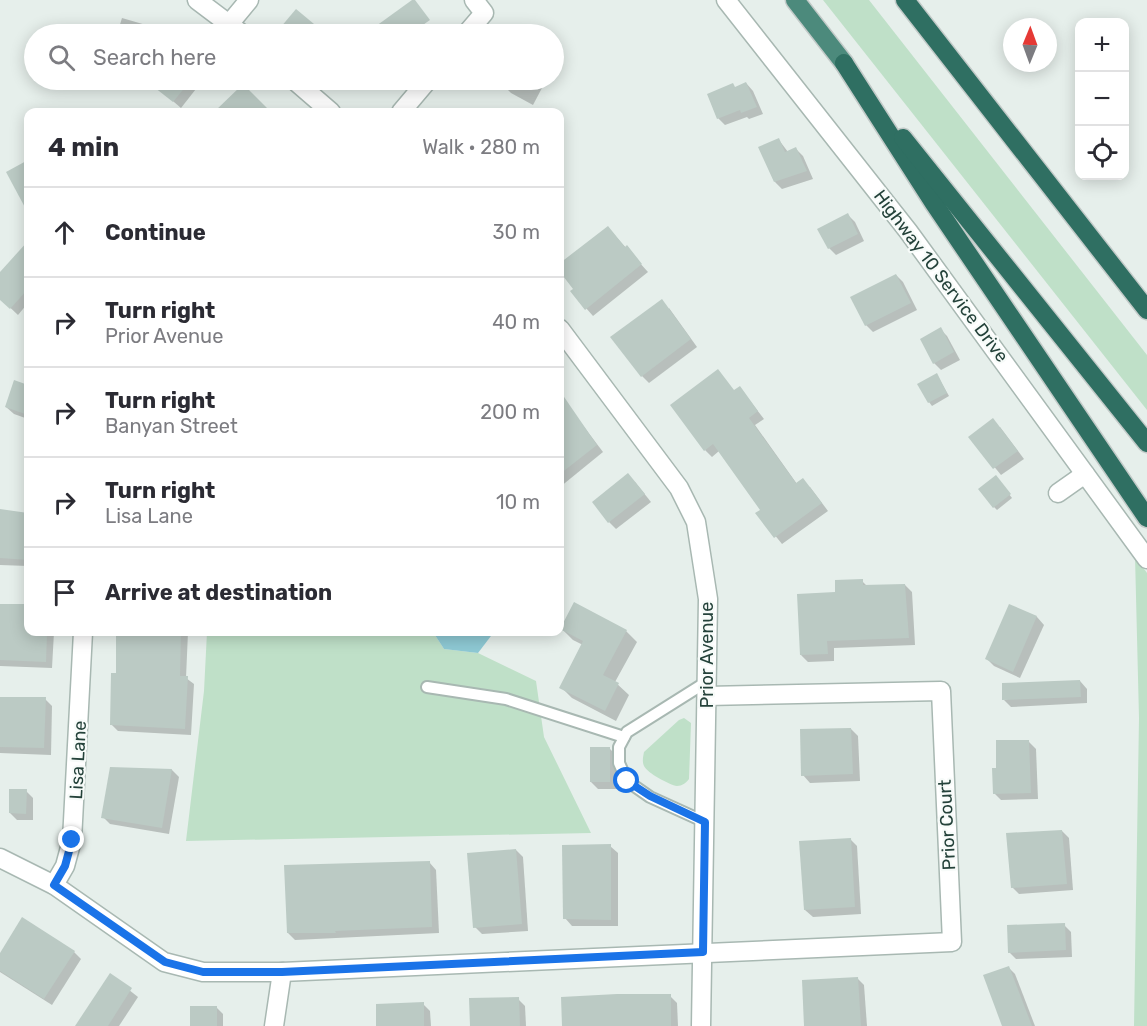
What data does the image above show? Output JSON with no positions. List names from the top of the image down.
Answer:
{
  "streets": {
    "street": [
      "Highway 10 Service Drive",
      "Prior Avenue",
      "Lisa Lane",
      "Prior Court"
    ]
  },
  "crossings": [
    ["Prior Avenue", "Prior Court"]
  ],
  "north": "top",
  "page": {
    "map_buttons": ["+", "−"],
    "search": "Search here",
    "heading": ["4 min", "Walk · 280 m"],
    "list": [
      ["Continue", "30 m"],
      ["Turn right", "Prior Avenue", "40 m"],
      ["Turn right", "Banyan Street", "200 m"],
      ["Turn right", "Lisa Lane", "10 m"],
      "Arrive at destination"
    ]
  }
}
